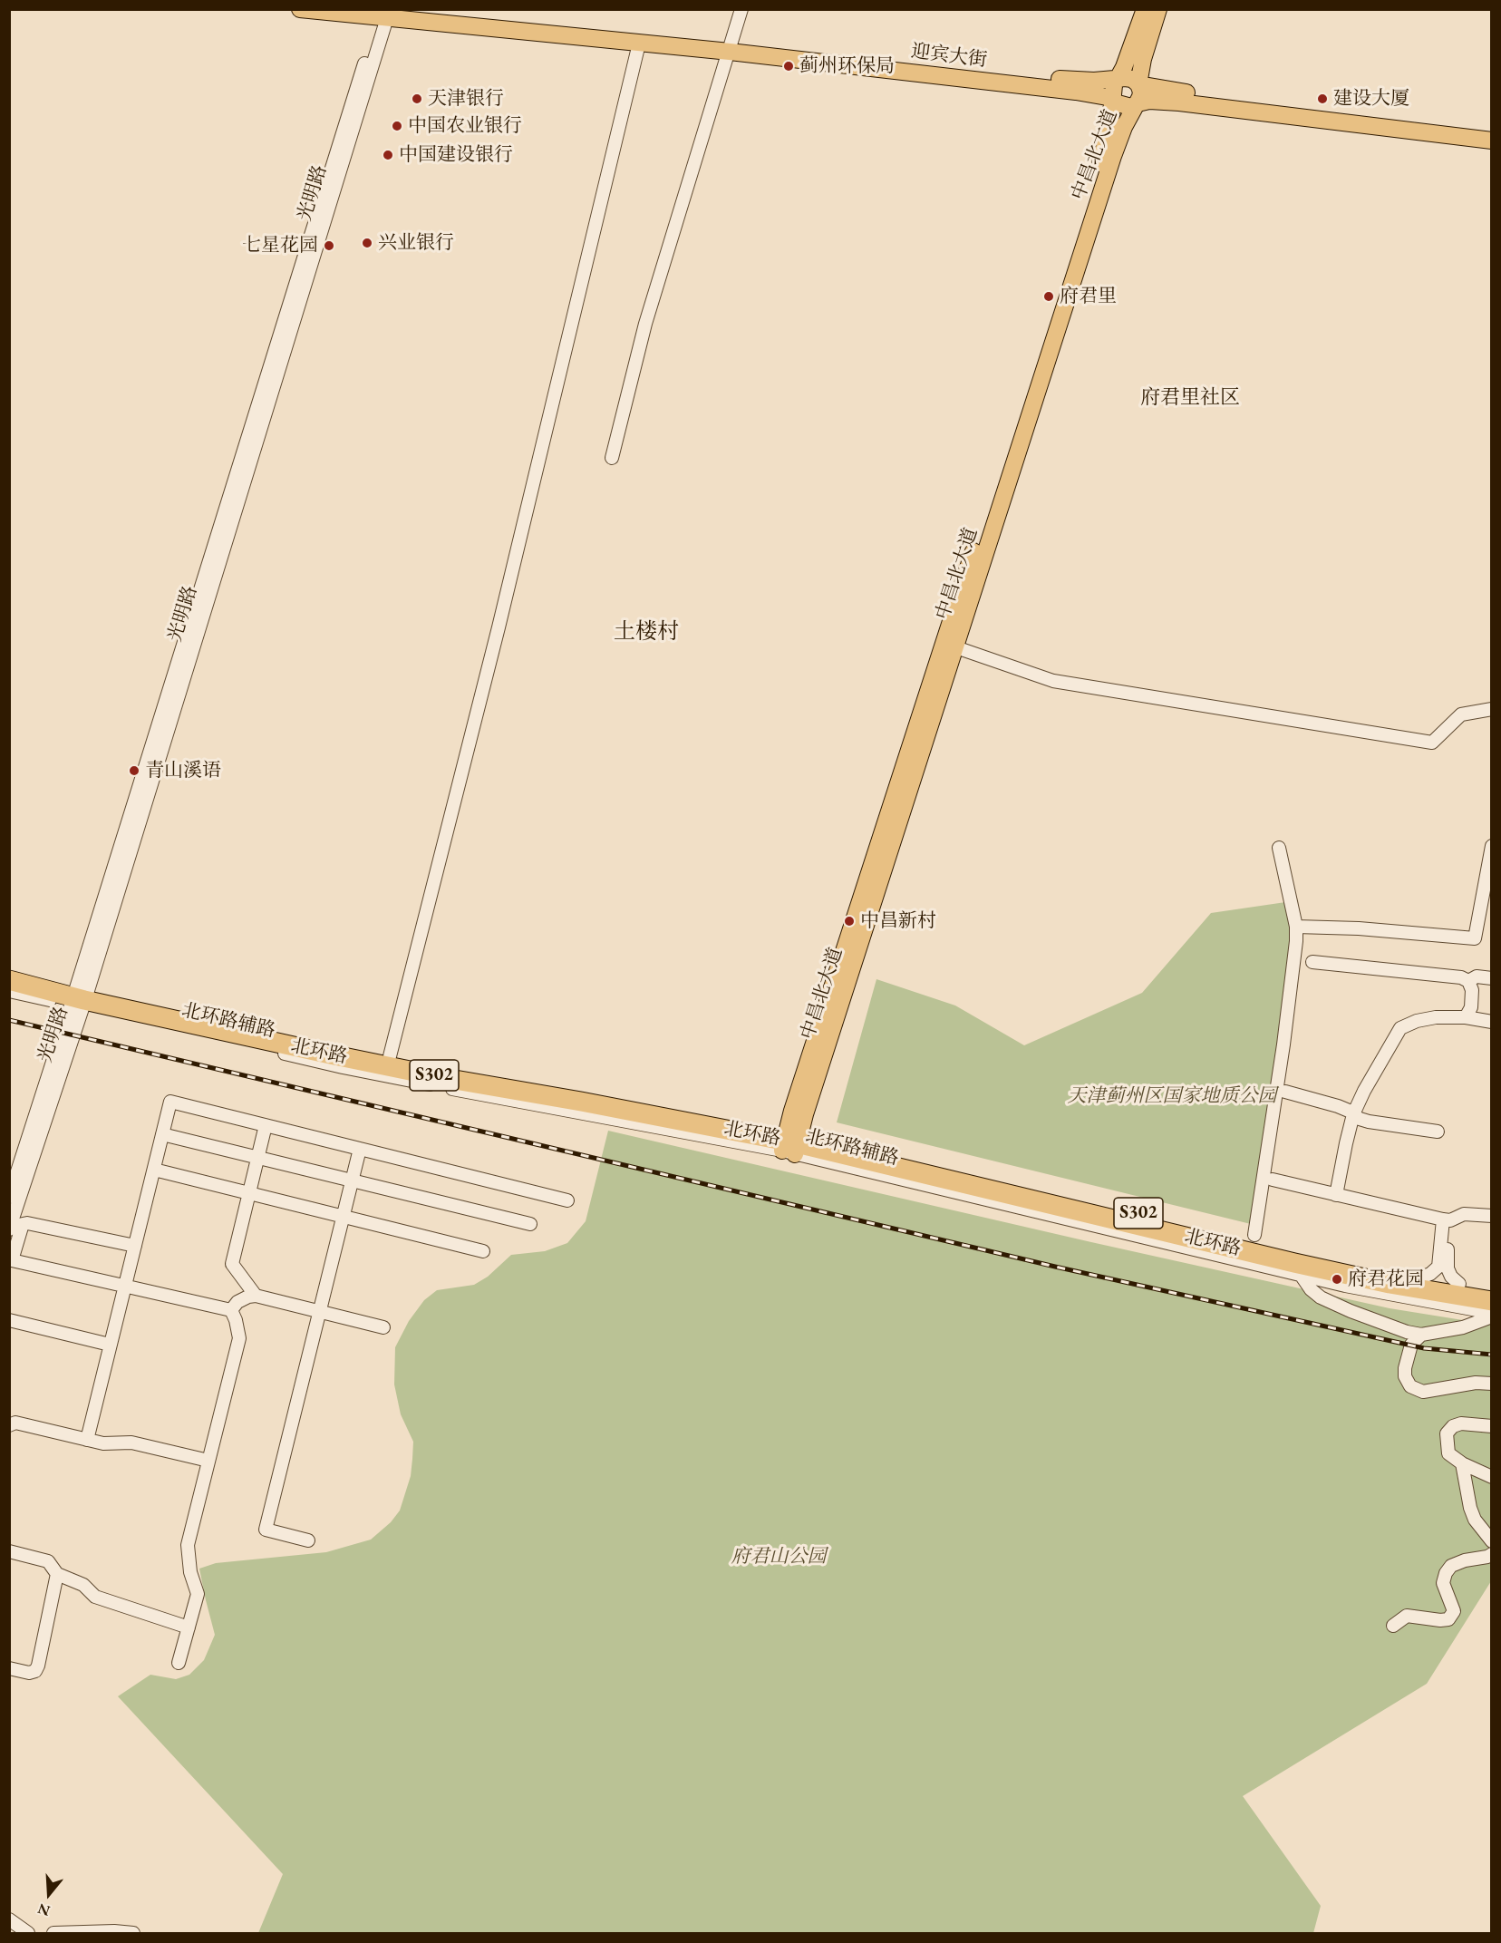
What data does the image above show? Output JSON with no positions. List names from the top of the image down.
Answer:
{
  "streets": {
    "highway": ["北环路", "S302"],
    "main road": ["迎宾大街", "中昌北大道"],
    "street": ["光明路"]
  },
  "crossings": [
    ["迎宾大街", "中昌北大道"],
    ["迎宾大街", "光明路"],
    ["中昌北大道", "北环路"],
    ["光明路", "北环路"]
  ],
  "districts": ["府君里社区", "土楼村"],
  "parks": ["天津蓟州区国家地质公园", "府君山公园"],
  "places": [
    "蓟州环保局",
    "天津银行",
    "建设大厦",
    "中国农业银行",
    "中国建设银行",
    "兴业银行",
    "七星花园",
    "府君里",
    "青山溪语",
    "中昌新村",
    "府君花园"
  ],
  "north": "bottom"
}
